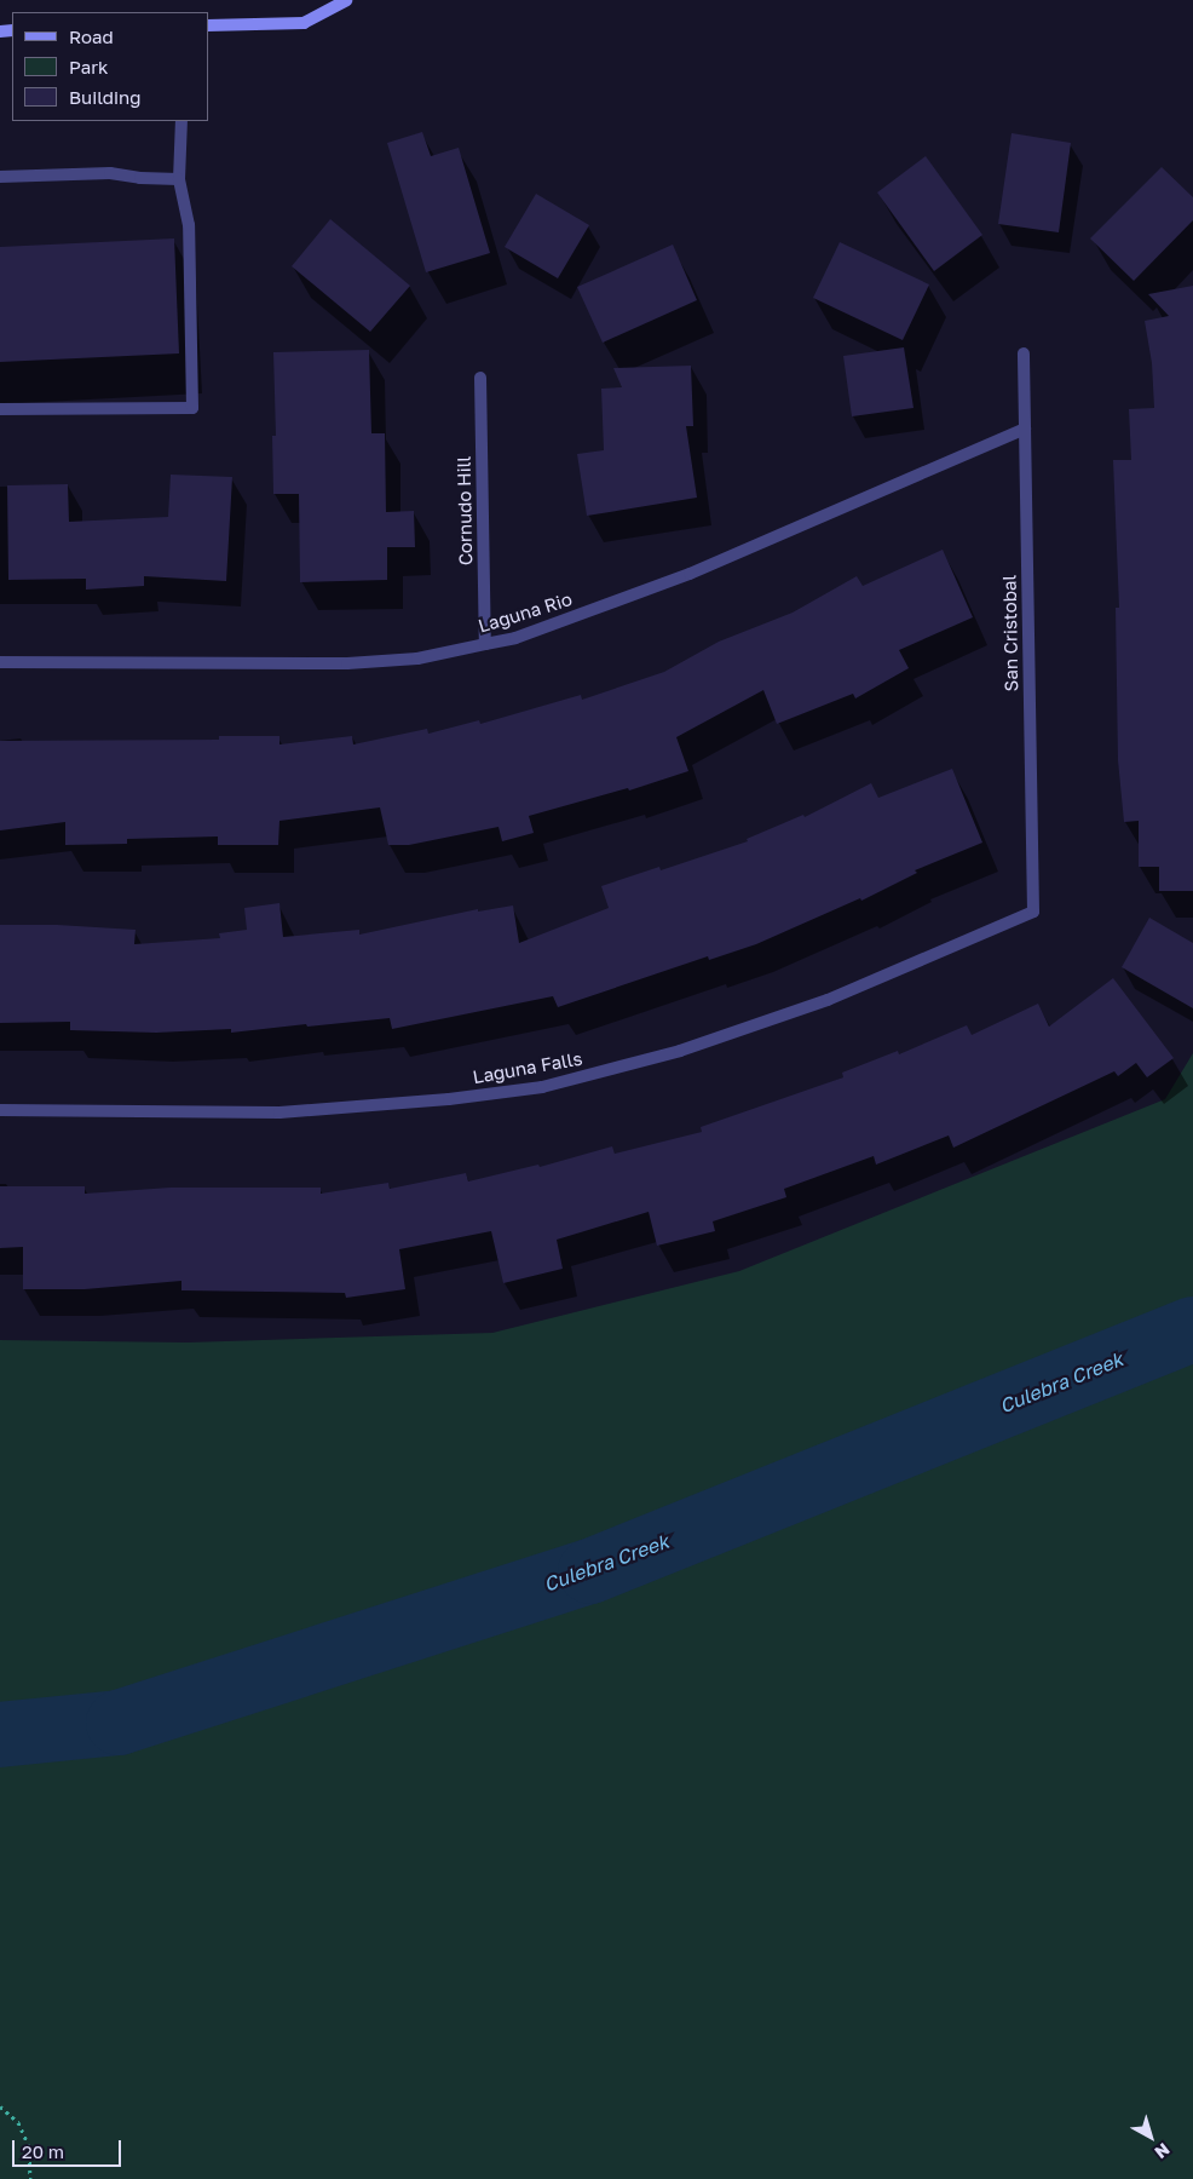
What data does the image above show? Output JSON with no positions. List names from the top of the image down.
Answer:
{
  "streets": {
    "street": [
      "Cornudo Hill",
      "Laguna Rio",
      "San Cristobal",
      "Laguna Falls"
    ]
  },
  "crossings": [
    ["Cornudo Hill", "Laguna Rio"],
    ["Laguna Rio", "San Cristobal"],
    ["San Cristobal", "Laguna Falls"]
  ],
  "water": ["Culebra Creek"],
  "legend": ["Road", "Park", "Building"],
  "scale_bar": "20 m",
  "north": "bottom right"
}
